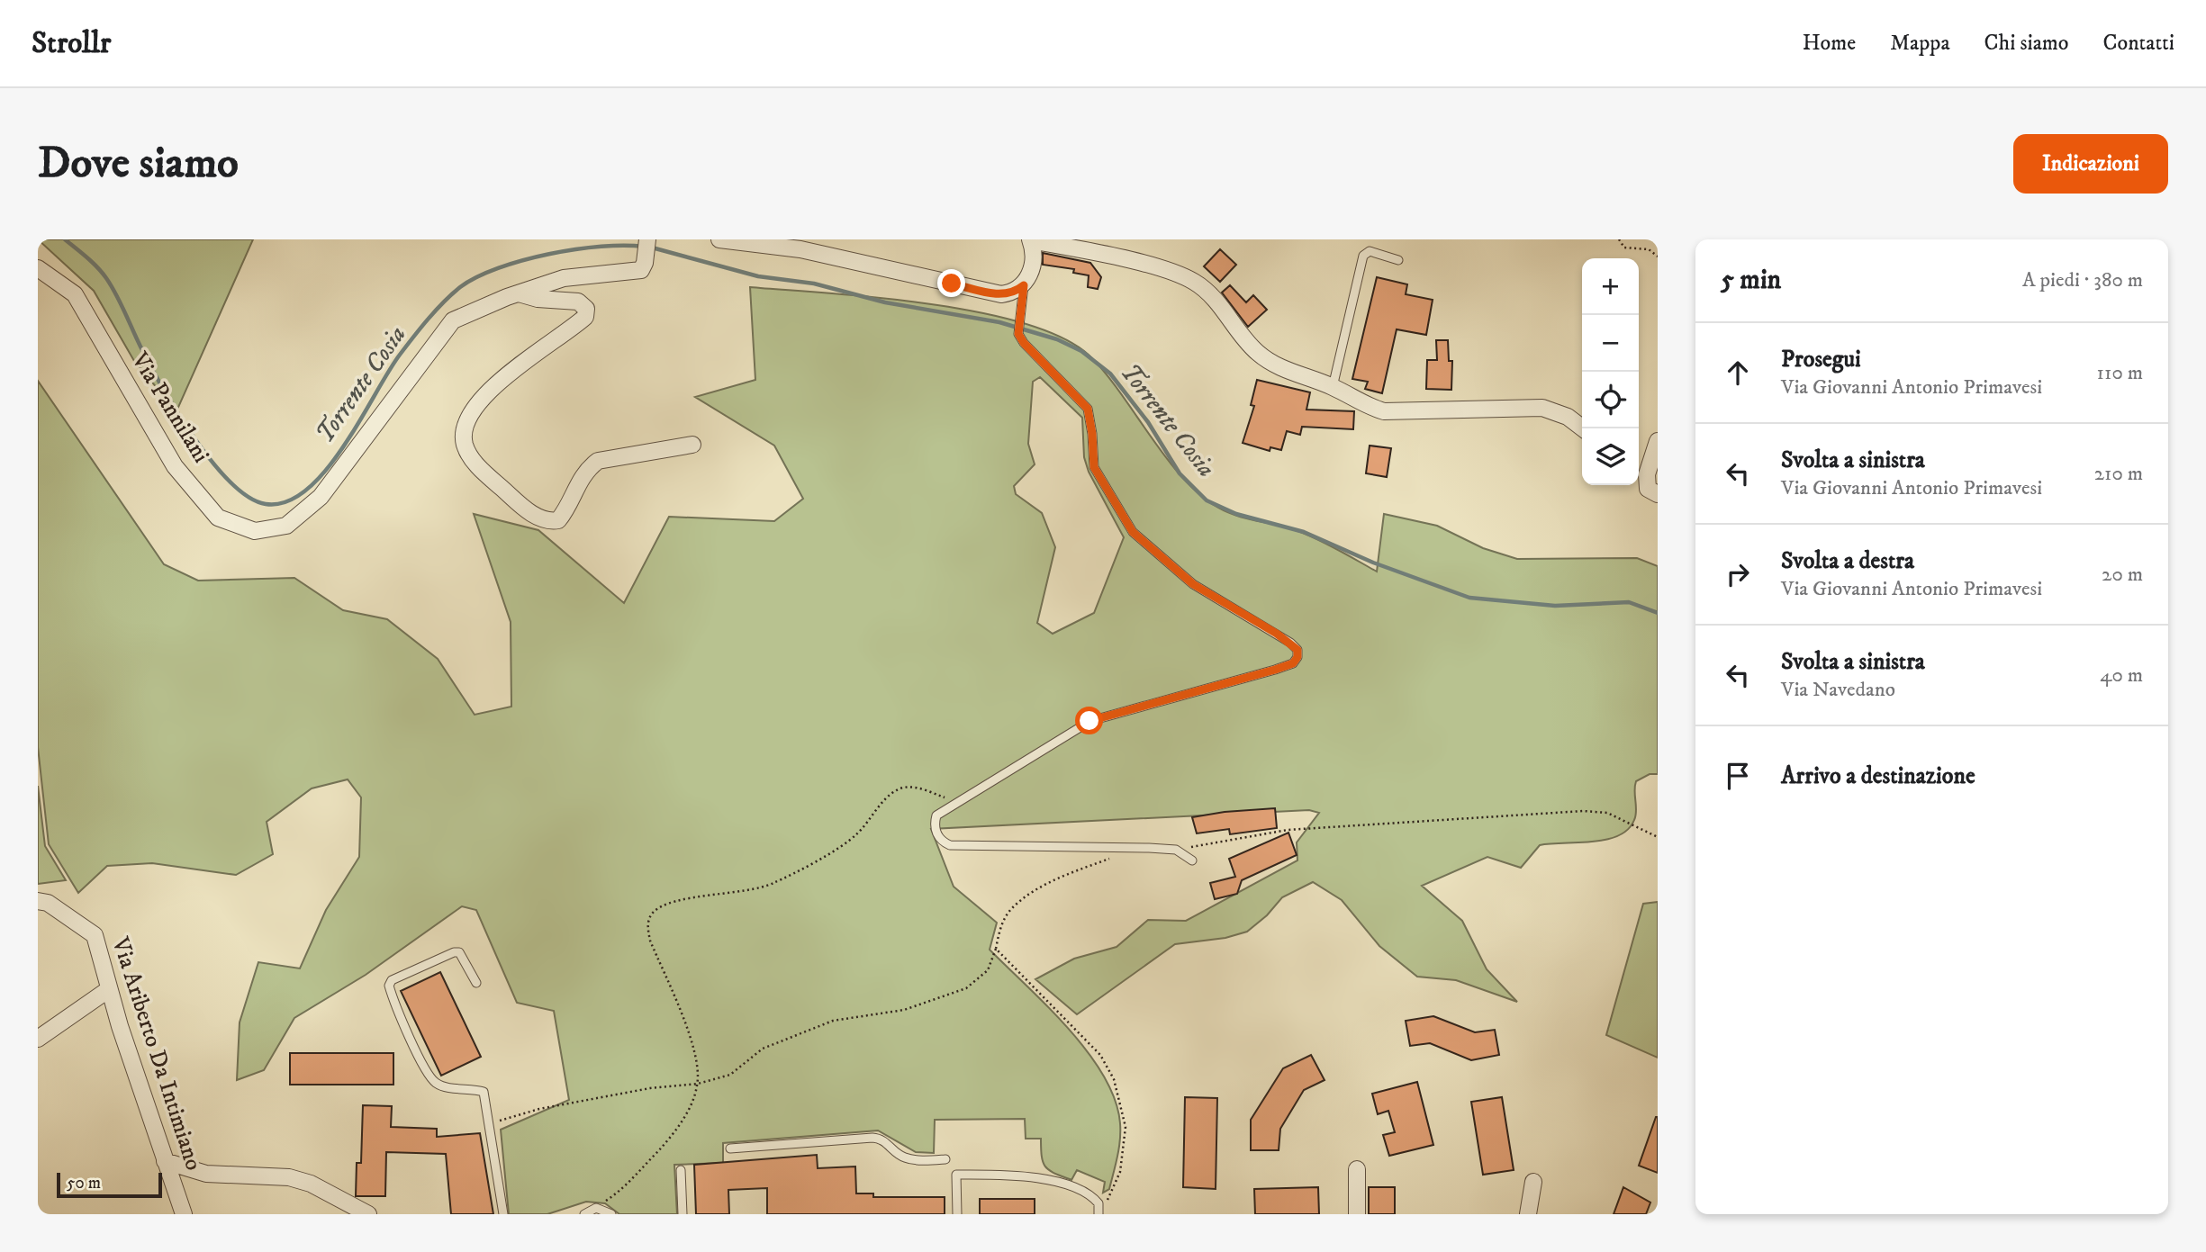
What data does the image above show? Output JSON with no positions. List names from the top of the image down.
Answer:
{
  "streets": {
    "street": ["Via Pannilani", "Via Ariberto Da Intimiano"]
  },
  "water": ["Torrente Cosia"],
  "scale_bar": "50 m",
  "page": {
    "header": "Strollr",
    "nav": [
      "Home",
      "Mappa",
      "Chi siamo",
      "Contatti"
    ],
    "buttons": "Indicazioni",
    "title": "Dove siamo",
    "heading": ["5 min", "A piedi · 380 m"],
    "map_buttons": ["+", "−"],
    "list": [
      ["Prosegui", "Via Giovanni Antonio Primavesi", "110 m"],
      ["Svolta a sinistra", "Via Giovanni Antonio Primavesi", "210 m"],
      ["Svolta a destra", "Via Giovanni Antonio Primavesi", "20 m"],
      ["Svolta a sinistra", "Via Navedano", "40 m"],
      "Arrivo a destinazione"
    ],
    "scale": "50 m"
  }
}
